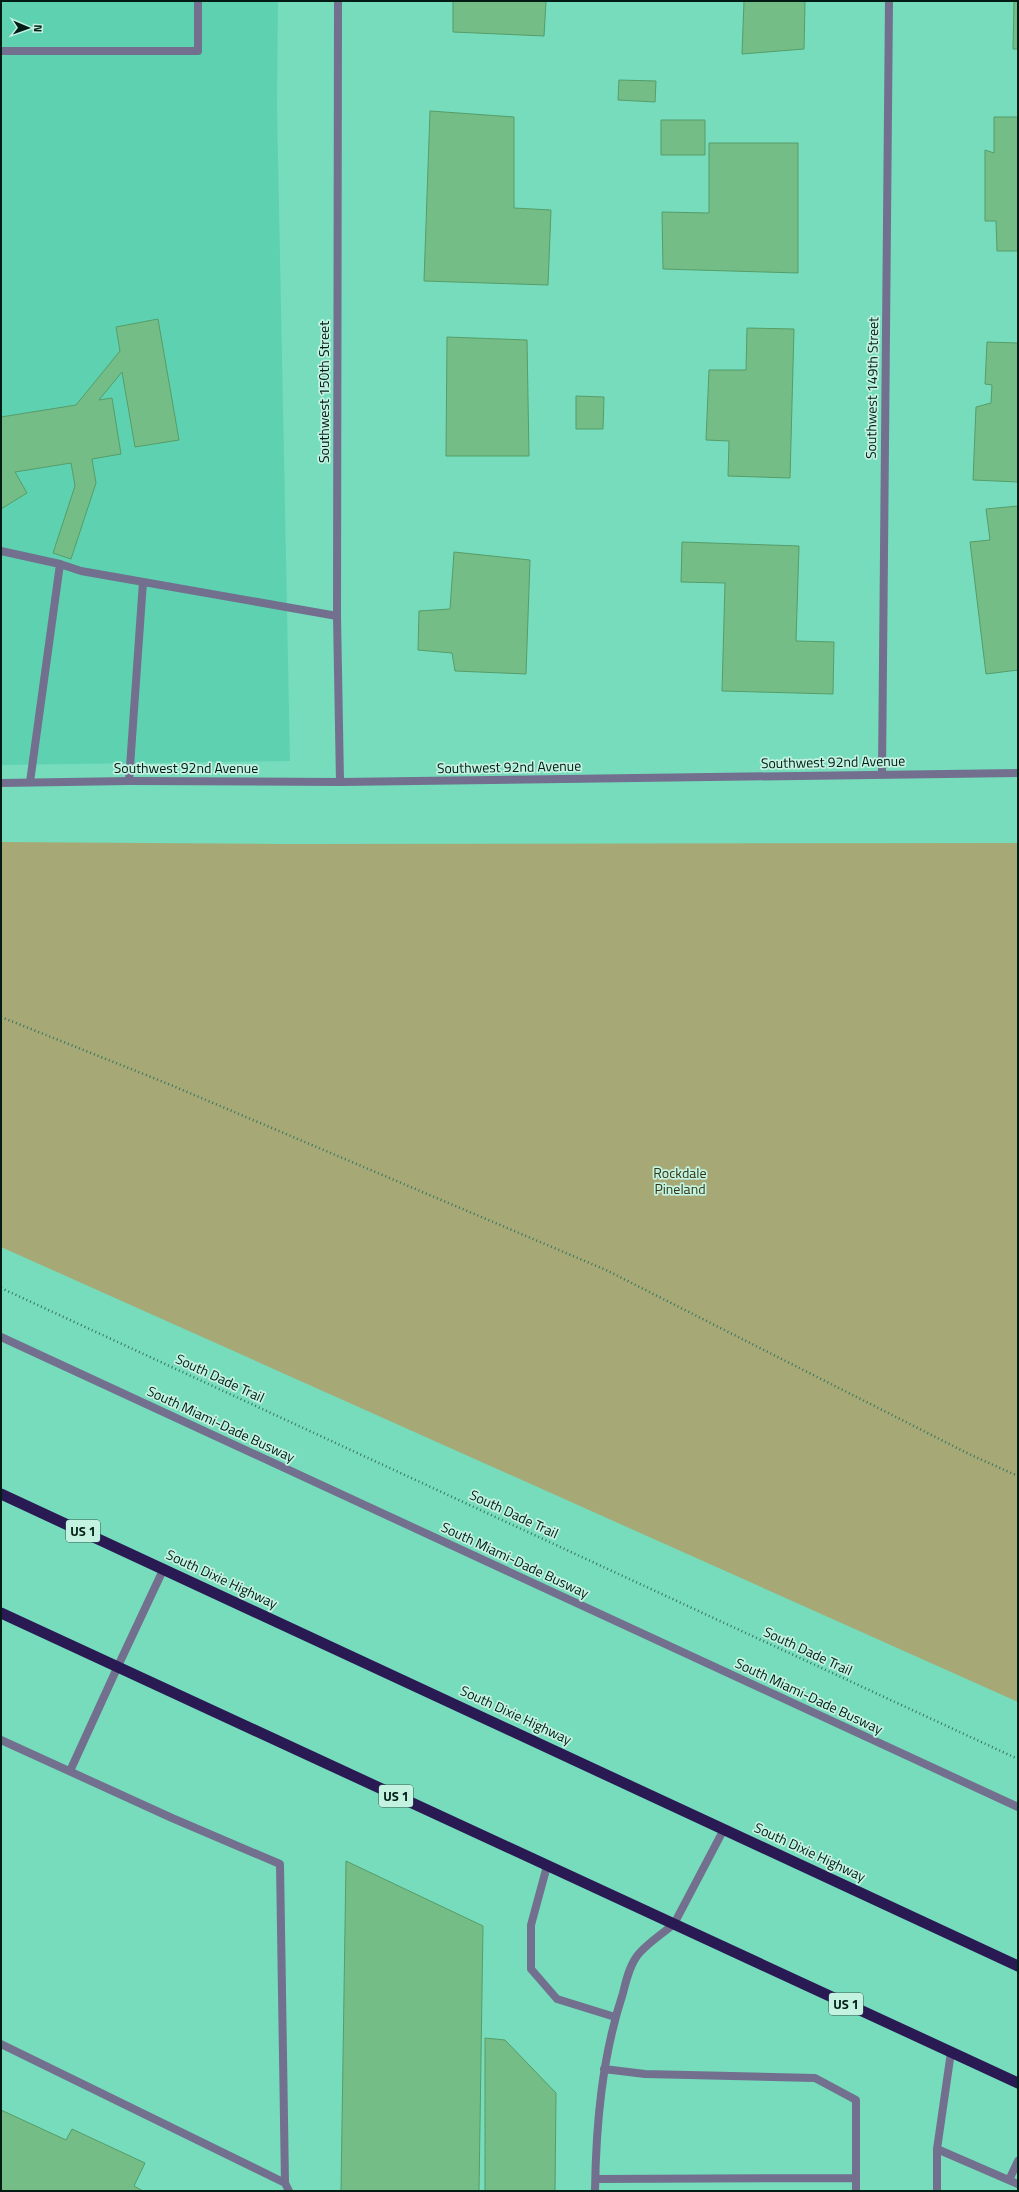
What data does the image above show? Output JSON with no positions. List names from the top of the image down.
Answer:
{
  "streets": {
    "highway": ["US 1", "South Dixie Highway"],
    "street": [
      "Southwest 149th Street",
      "Southwest 150th Street",
      "Southwest 92nd Avenue",
      "South Miami-Dade Busway"
    ],
    "path": ["South Dade Trail"]
  },
  "crossings": [
    ["Southwest 149th Street", "Southwest 92nd Avenue"],
    ["Southwest 150th Street", "Southwest 92nd Avenue"]
  ],
  "parks": ["Rockdale Pineland"],
  "north": "right"
}
